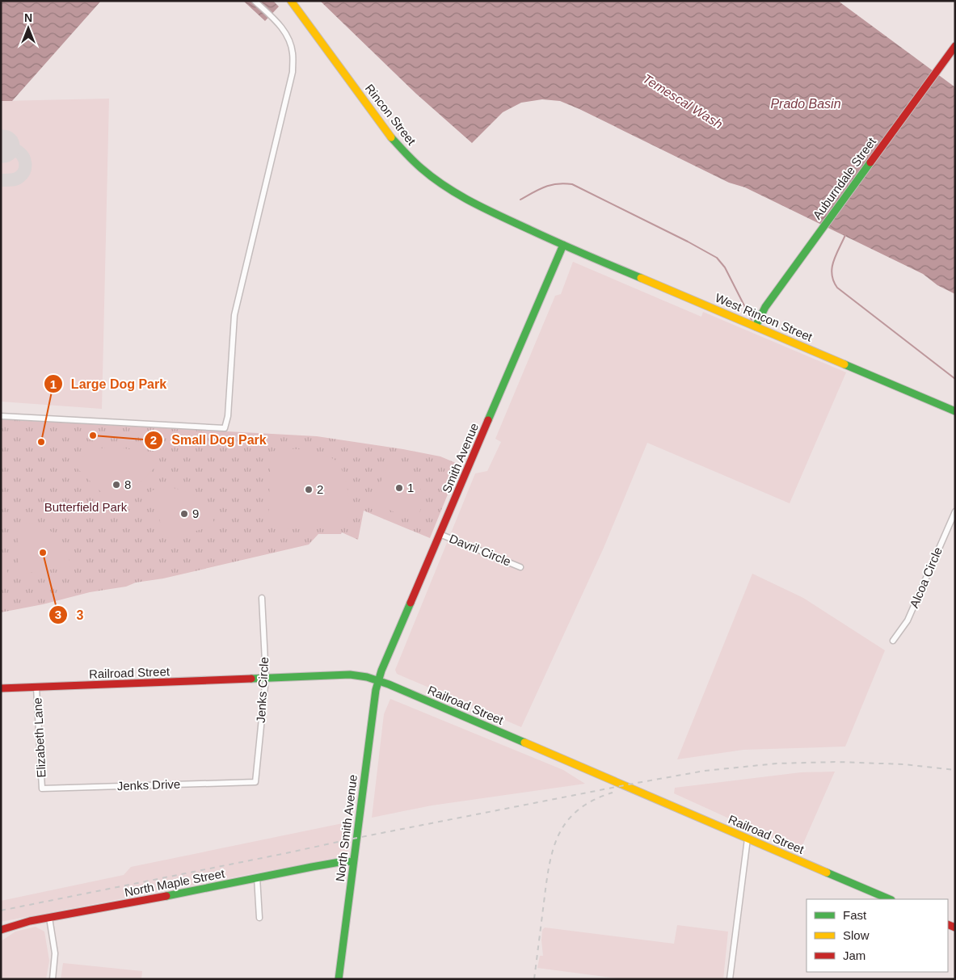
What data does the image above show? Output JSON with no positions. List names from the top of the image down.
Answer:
{
  "streets": {
    "main road": [
      "Rincon Street",
      "Auburndale Street",
      "West Rincon Street",
      "Smith Avenue",
      "Railroad Street",
      "North Smith Avenue",
      "North Maple Street"
    ],
    "street": [
      "Davril Circle",
      "Alcoa Circle",
      "Jenks Circle",
      "Elizabeth Lane",
      "Jenks Drive"
    ]
  },
  "crossings": [
    ["Rincon Street", "West Rincon Street"],
    ["Rincon Street", "Smith Avenue"],
    ["Auburndale Street", "West Rincon Street"],
    ["West Rincon Street", "Smith Avenue"],
    ["Smith Avenue", "Davril Circle"],
    ["Smith Avenue", "Railroad Street"],
    ["Smith Avenue", "North Smith Avenue"],
    ["Railroad Street", "Jenks Circle"],
    ["Railroad Street", "Elizabeth Lane"],
    ["Railroad Street", "North Smith Avenue"],
    ["Jenks Circle", "Jenks Drive"],
    ["Elizabeth Lane", "Jenks Drive"],
    ["North Smith Avenue", "North Maple Street"]
  ],
  "water": ["Temescal Wash", "Prado Basin"],
  "parks": ["Butterfield Park"],
  "places": [
    "Small Dog Park",
    "Large Dog Park",
    "8",
    "1",
    "2",
    "9",
    "3"
  ],
  "legend": ["Fast", "Slow", "Jam"],
  "north": "top"
}
